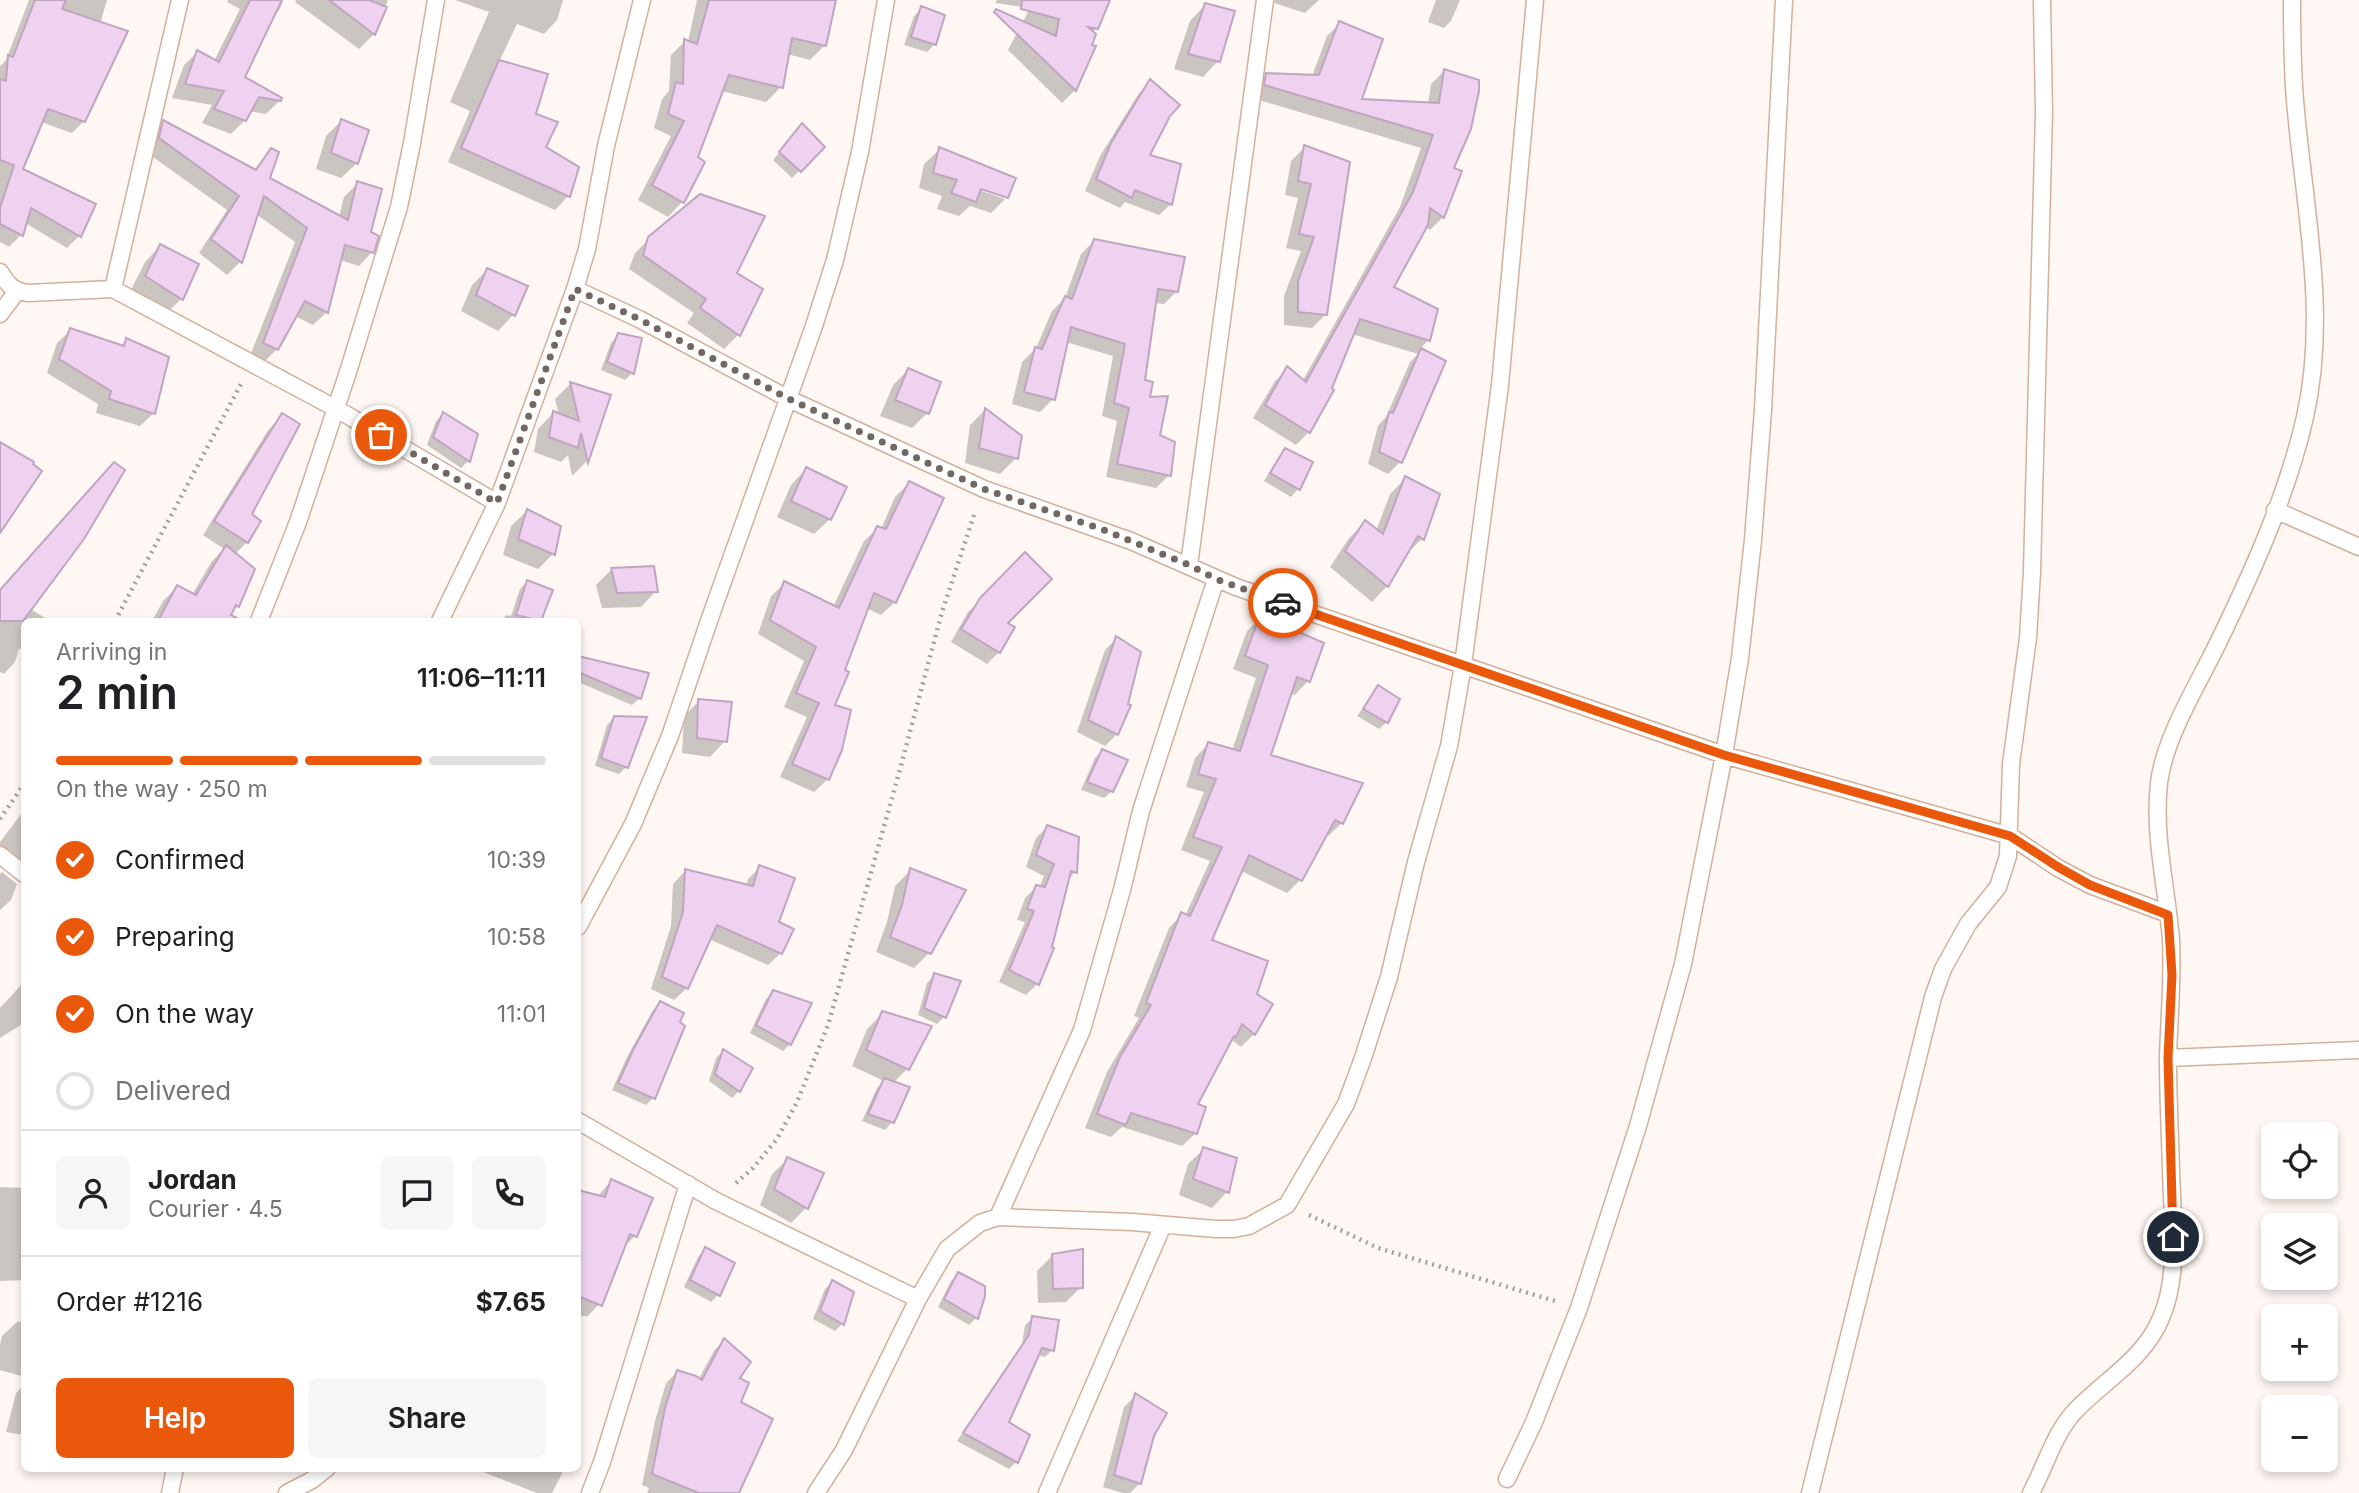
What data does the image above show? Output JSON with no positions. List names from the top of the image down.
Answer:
{
  "page": {
    "heading": ["2 min", "Arriving in", "11:06–11:11"],
    "panel": [
      "Jordan",
      "Courier · 4.5",
      "Order #1216",
      "$7.65"
    ],
    "bar": "On the way · 250 m",
    "list": [
      ["Confirmed", "10:39"],
      ["Preparing", "10:58"],
      ["On the way", "11:01"],
      "Delivered"
    ],
    "map_buttons": ["+", "−"],
    "buttons": ["Help", "Share"]
  }
}
